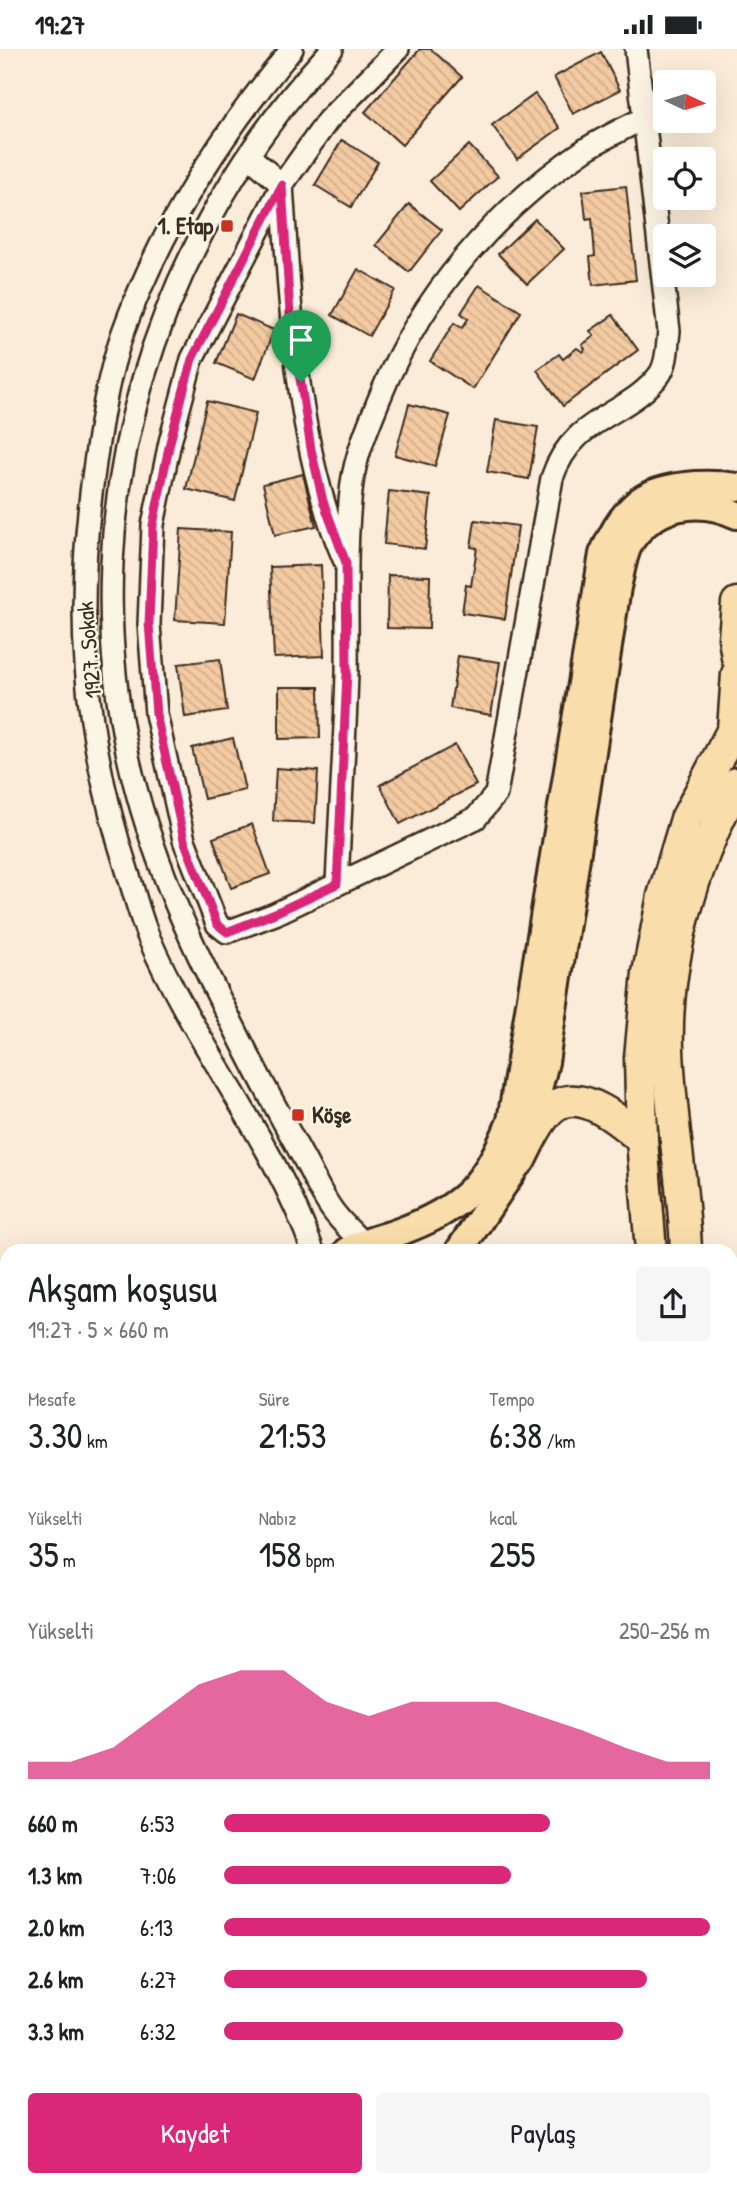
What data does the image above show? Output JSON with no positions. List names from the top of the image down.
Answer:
{
  "streets": {
    "street": ["1927. Sokak"]
  },
  "places": {
    "transit": ["1. Etap", "Köşe"]
  },
  "north": "right",
  "page": {
    "status": "19:27",
    "heading": ["Akşam koşusu", "19:27 · 5 × 660 m"],
    "stats": [
      ["Mesafe", "3.30 km"],
      ["Süre", "21:53"],
      ["Tempo", "6:38 /km"],
      ["Yükselti", "35 m"],
      ["Nabız", "158 bpm"],
      ["kcal", "255"]
    ],
    "chart": ["Yükselti", "250–256 m"],
    "list": [
      {
        "name": "660 m",
        "note": "6:53"
      },
      {
        "name": "1.3 km",
        "note": "7:06"
      },
      {
        "name": "2.0 km",
        "note": "6:13"
      },
      {
        "name": "2.6 km",
        "note": "6:27"
      },
      {
        "name": "3.3 km",
        "note": "6:32"
      }
    ],
    "buttons": ["Kaydet", "Paylaş"]
  }
}
